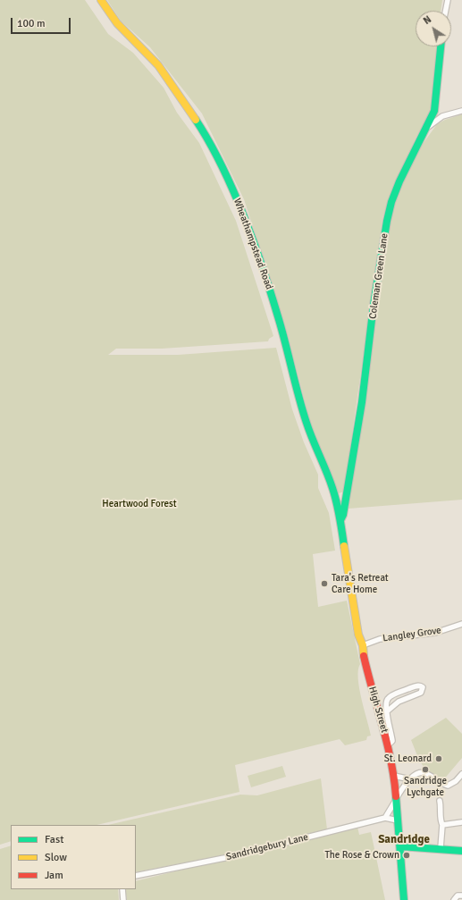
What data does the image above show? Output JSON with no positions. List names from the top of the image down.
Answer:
{
  "streets": {
    "main road": ["Wheathampstead Road", "Coleman Green Lane", "High Street"],
    "street": ["Langley Grove", "Sandridgebury Lane"]
  },
  "crossings": [
    ["Wheathampstead Road", "Coleman Green Lane"],
    ["Wheathampstead Road", "High Street"],
    ["Coleman Green Lane", "High Street"],
    ["Langley Grove", "High Street"],
    ["High Street", "Sandridgebury Lane"]
  ],
  "districts": ["Sandridge"],
  "parks": ["Heartwood Forest"],
  "places": [
    "Tara's Retreat Care Home",
    "St. Leonard",
    "Sandridge Lychgate",
    "The Rose & Crown"
  ],
  "legend": ["Fast", "Slow", "Jam"],
  "scale_bar": "100 m",
  "north": "top left"
}
